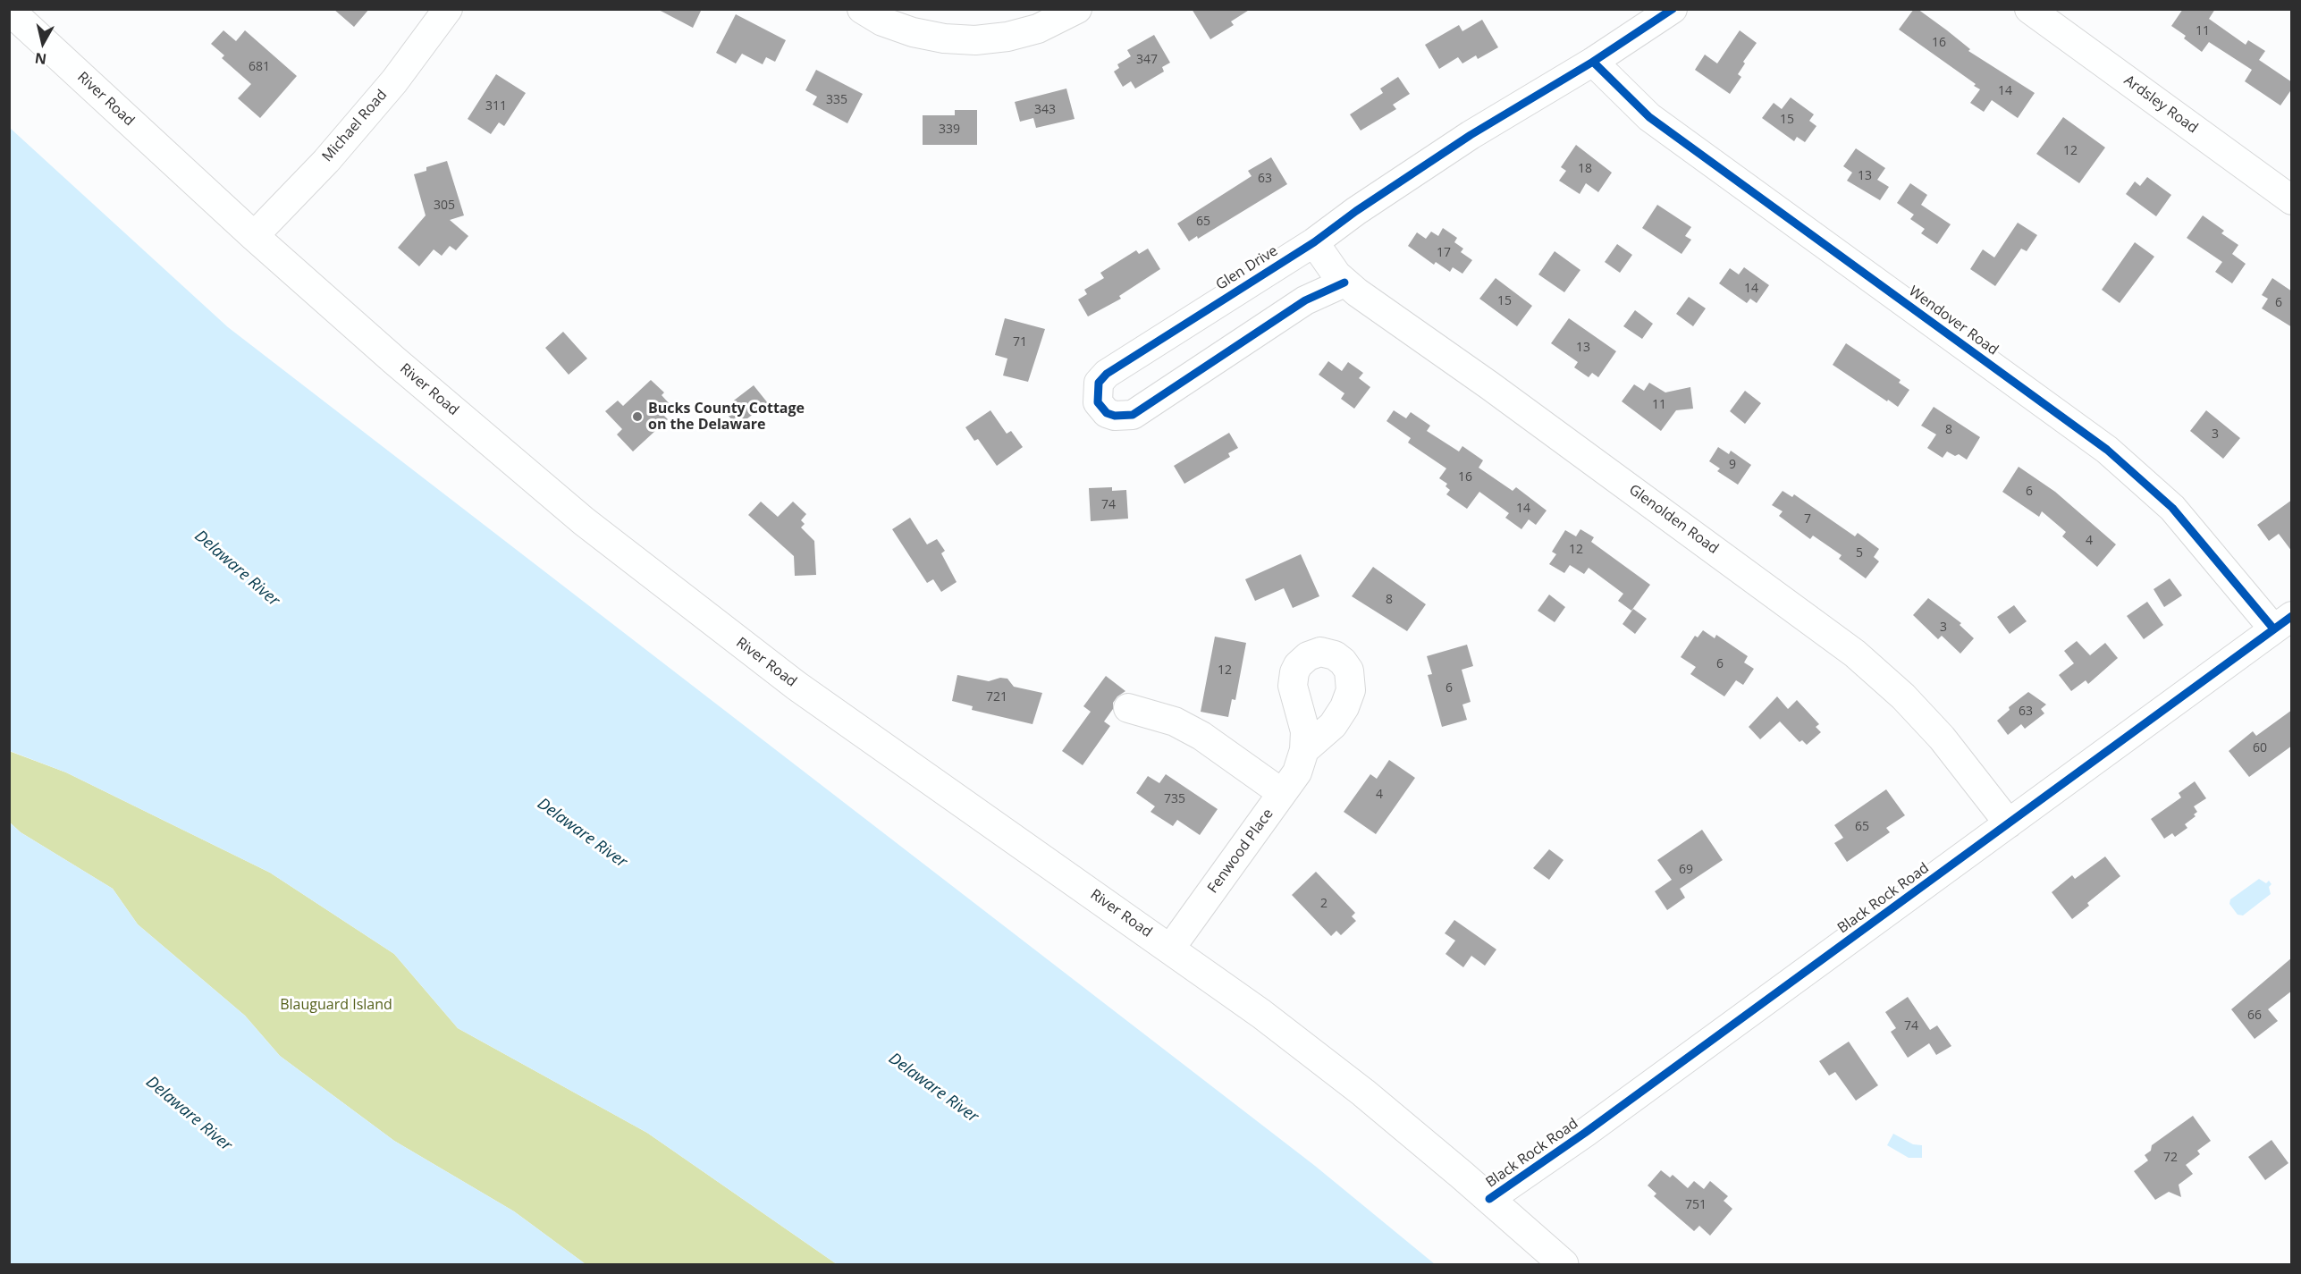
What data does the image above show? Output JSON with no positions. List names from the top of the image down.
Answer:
{
  "streets": {
    "main road": ["River Road"],
    "street": [
      "Ardsley Road",
      "Michael Road",
      "Glen Drive",
      "Wendover Road",
      "Glenolden Road",
      "Fenwood Place",
      "Black Rock Road"
    ]
  },
  "crossings": [
    ["River Road", "Michael Road"],
    ["River Road", "Fenwood Place"],
    ["River Road", "Black Rock Road"],
    ["Glen Drive", "Wendover Road"],
    ["Glen Drive", "Glenolden Road"],
    ["Wendover Road", "Black Rock Road"],
    ["Glenolden Road", "Black Rock Road"]
  ],
  "water": ["Delaware River"],
  "parks": ["Blauguard Island"],
  "places": ["Bucks County Cottage on the Delaware"],
  "house_numbers": [
    "11",
    "16",
    "347",
    "681",
    "14",
    "335",
    "311",
    "343",
    "15",
    "339",
    "12",
    "18",
    "13",
    "63",
    "305",
    "65",
    "17",
    "14",
    "15",
    "6",
    "71",
    "13",
    "11",
    "8",
    "3",
    "9",
    "16",
    "6",
    "74",
    "14",
    "7",
    "4",
    "12",
    "5",
    "8",
    "3",
    "6",
    "12",
    "6",
    "721",
    "63",
    "60",
    "4",
    "735",
    "65",
    "69",
    "2",
    "66",
    "74",
    "72",
    "751"
  ],
  "north": "bottom"
}
